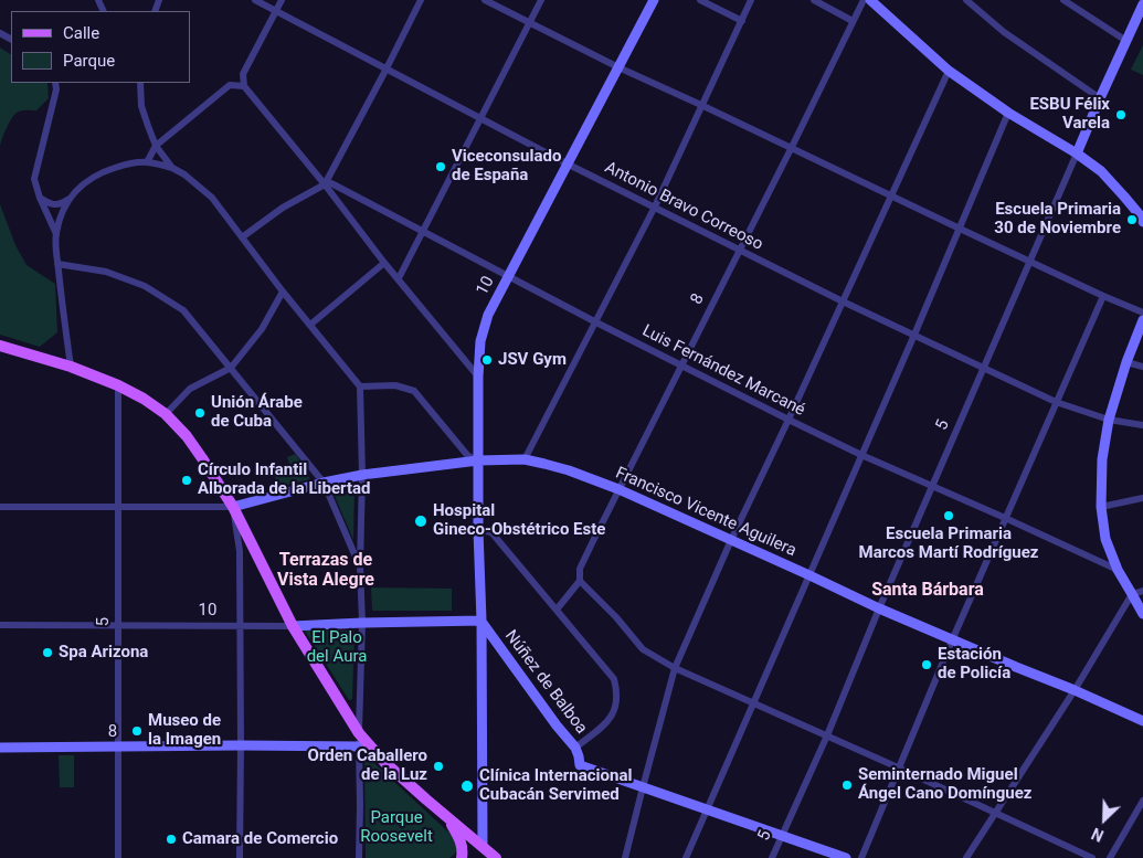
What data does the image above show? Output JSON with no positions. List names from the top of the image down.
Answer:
{
  "streets": {
    "main road": [
      "10",
      "8",
      "5",
      "Francisco Vicente Aguilera",
      "Núñez de Balboa"
    ],
    "street": ["Antonio Bravo Correoso", "Luis Fernández Marcané"]
  },
  "crossings": [
    ["Antonio Bravo Correoso", "10"],
    ["Antonio Bravo Correoso", "8"],
    ["Antonio Bravo Correoso", "5"],
    ["10", "Luis Fernández Marcané"],
    ["10", "5"],
    ["10", "Francisco Vicente Aguilera"],
    ["10", "Núñez de Balboa"],
    ["8", "Luis Fernández Marcané"],
    ["8", "5"],
    ["8", "Francisco Vicente Aguilera"],
    ["Luis Fernández Marcané", "5"],
    ["5", "Francisco Vicente Aguilera"]
  ],
  "districts": ["Terrazas de Vista Alegre", "Santa Bárbara"],
  "parks": ["El Palo del Aura", "Parque Roosevelt"],
  "places": [
    "ESBU Félix Varela",
    "Viceconsulado de España",
    "Escuela Primaria 30 de Noviembre",
    "JSV Gym",
    "Unión Árabe de Cuba",
    "Círculo Infantil Alborada de la Libertad",
    "Escuela Primaria Marcos Martí Rodríguez",
    "Hospital Gineco-Obstétrico Este",
    "Spa Arizona",
    "Estación de Policía",
    "Museo de la Imagen",
    "Orden Caballero de la Luz",
    "Seminternado Miguel Ángel Cano Domínguez",
    "Clínica Internacional Cubacán Servimed",
    "Camara de Comercio"
  ],
  "legend": ["Calle", "Parque"],
  "north": "bottom left"
}
